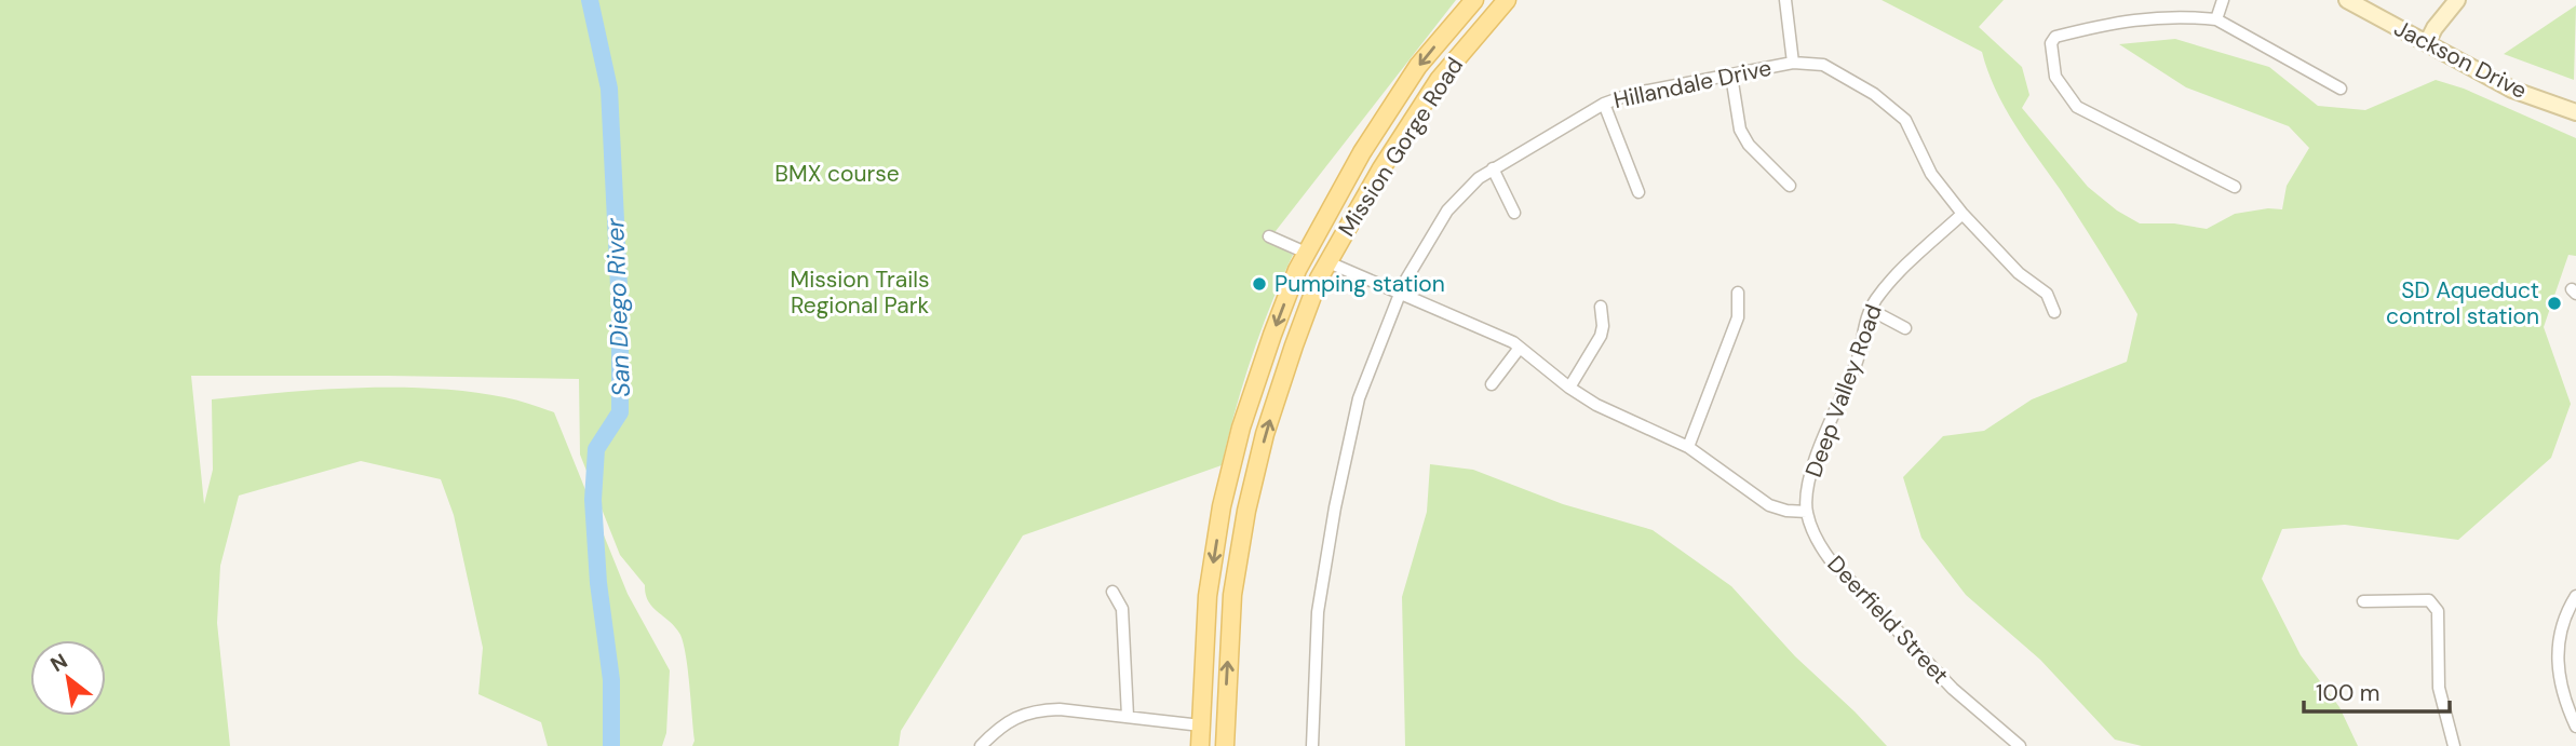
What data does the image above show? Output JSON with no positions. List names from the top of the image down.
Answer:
{
  "streets": {
    "main road": ["Jackson Drive", "Mission Gorge Road"],
    "street": ["Hillandale Drive", "Deep Valley Road", "Deerfield Street"]
  },
  "crossings": [
    ["Hillandale Drive", "Deep Valley Road"],
    ["Deep Valley Road", "Deerfield Street"]
  ],
  "water": ["San Diego River"],
  "parks": ["BMX course", "Mission Trails Regional Park"],
  "places": ["Pumping station", "SD Aqueduct control station"],
  "scale_bar": "100 m",
  "north": "top left"
}
